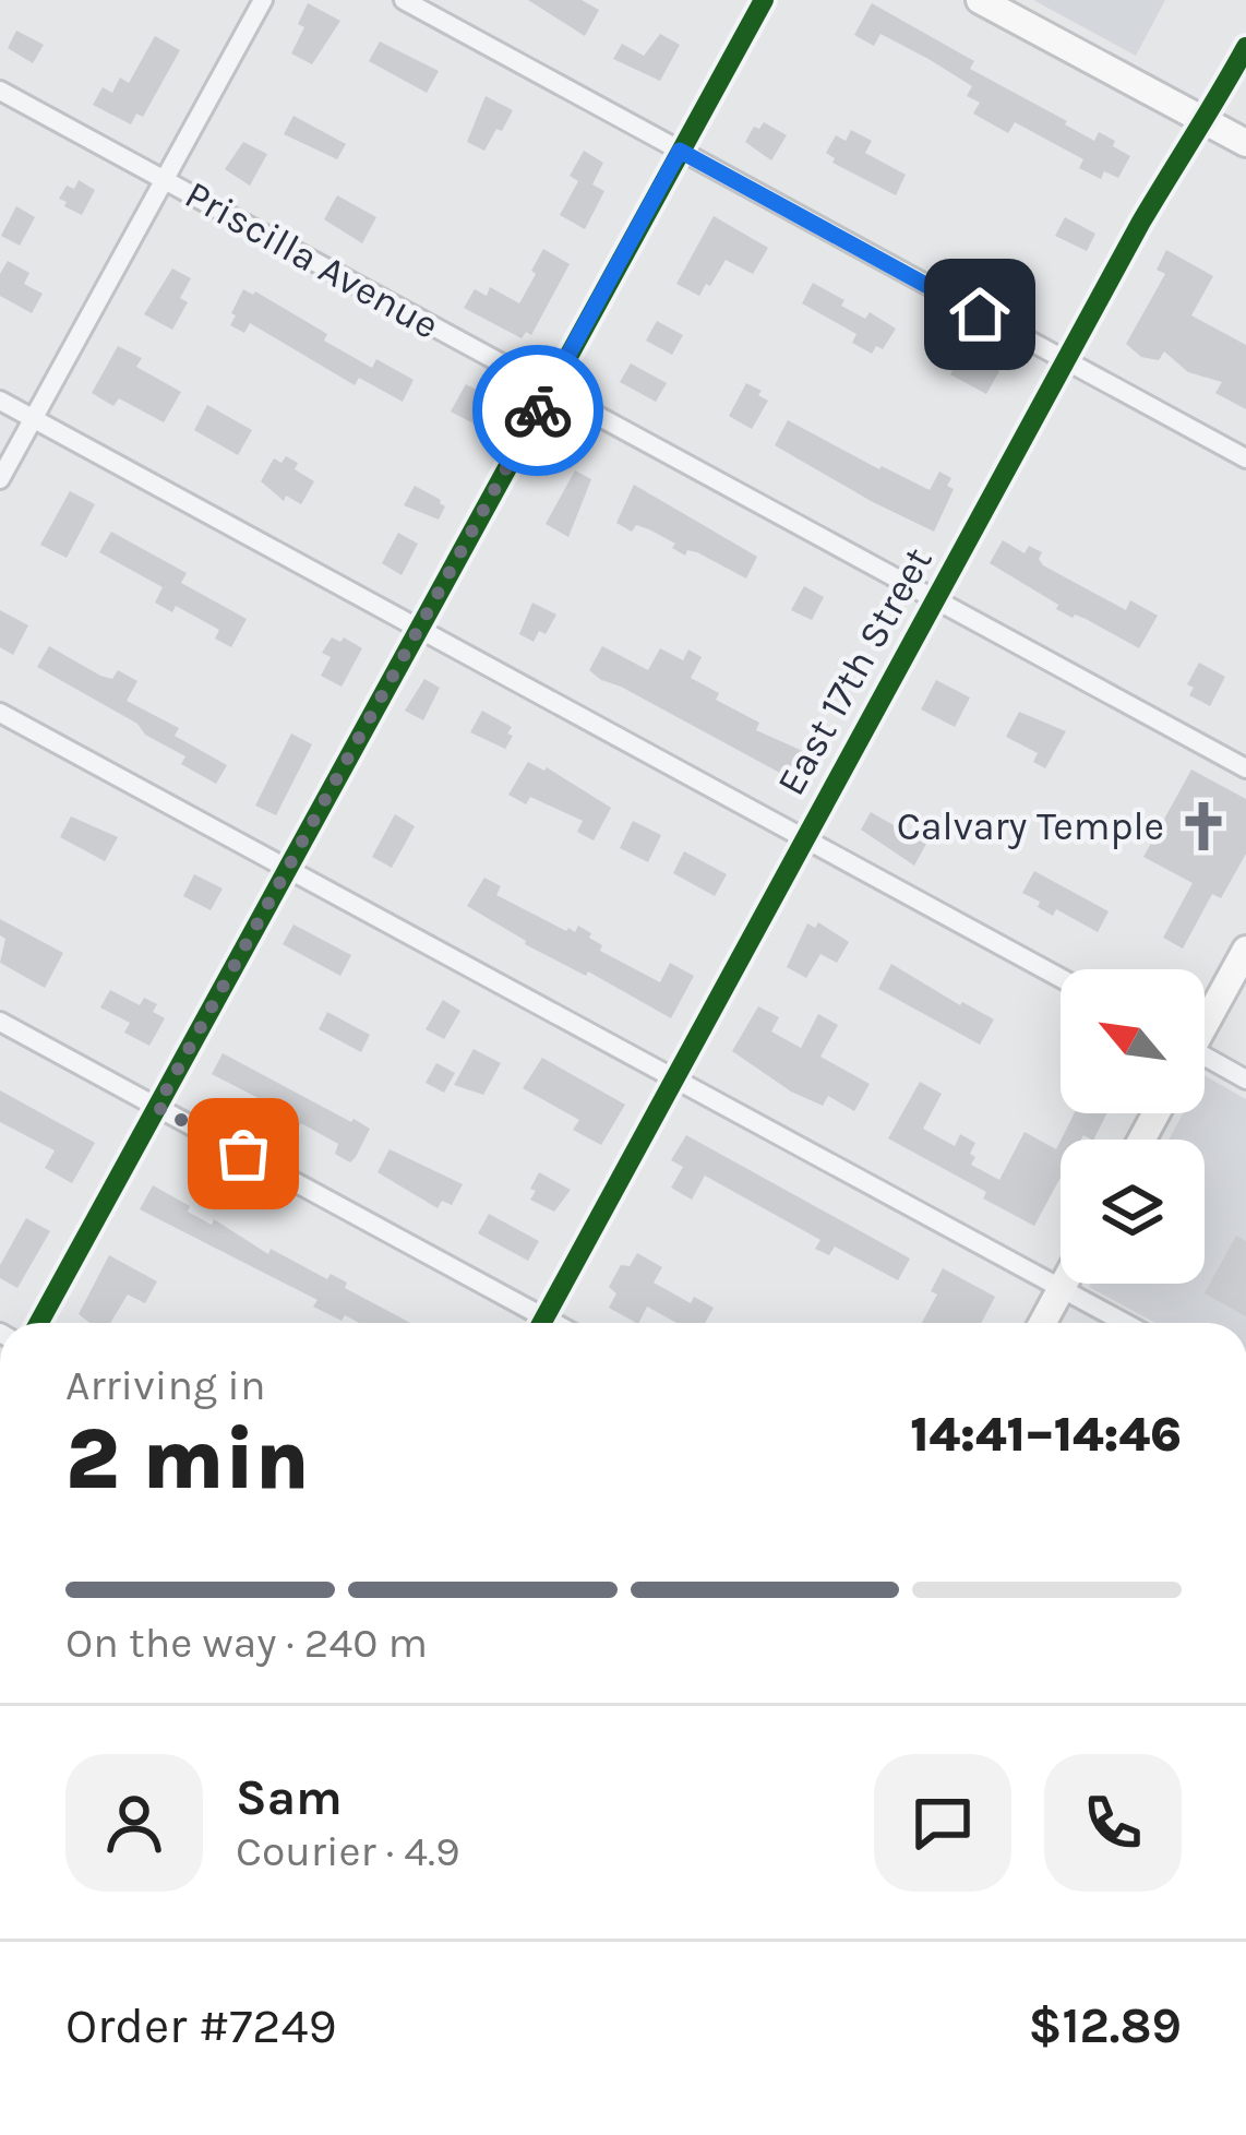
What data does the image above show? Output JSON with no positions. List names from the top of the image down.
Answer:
{
  "streets": {
    "street": ["Priscilla Avenue", "East 17th Street"]
  },
  "crossings": [
    ["Priscilla Avenue", "East 17th Street"]
  ],
  "places": {
    "church": ["Calvary Temple"]
  },
  "north": "top left",
  "page": {
    "heading": ["2 min", "Arriving in", "14:41–14:46"],
    "panel": [
      "Sam",
      "Courier · 4.9",
      "Order #7249",
      "$12.89"
    ],
    "bar": "On the way · 240 m"
  }
}
